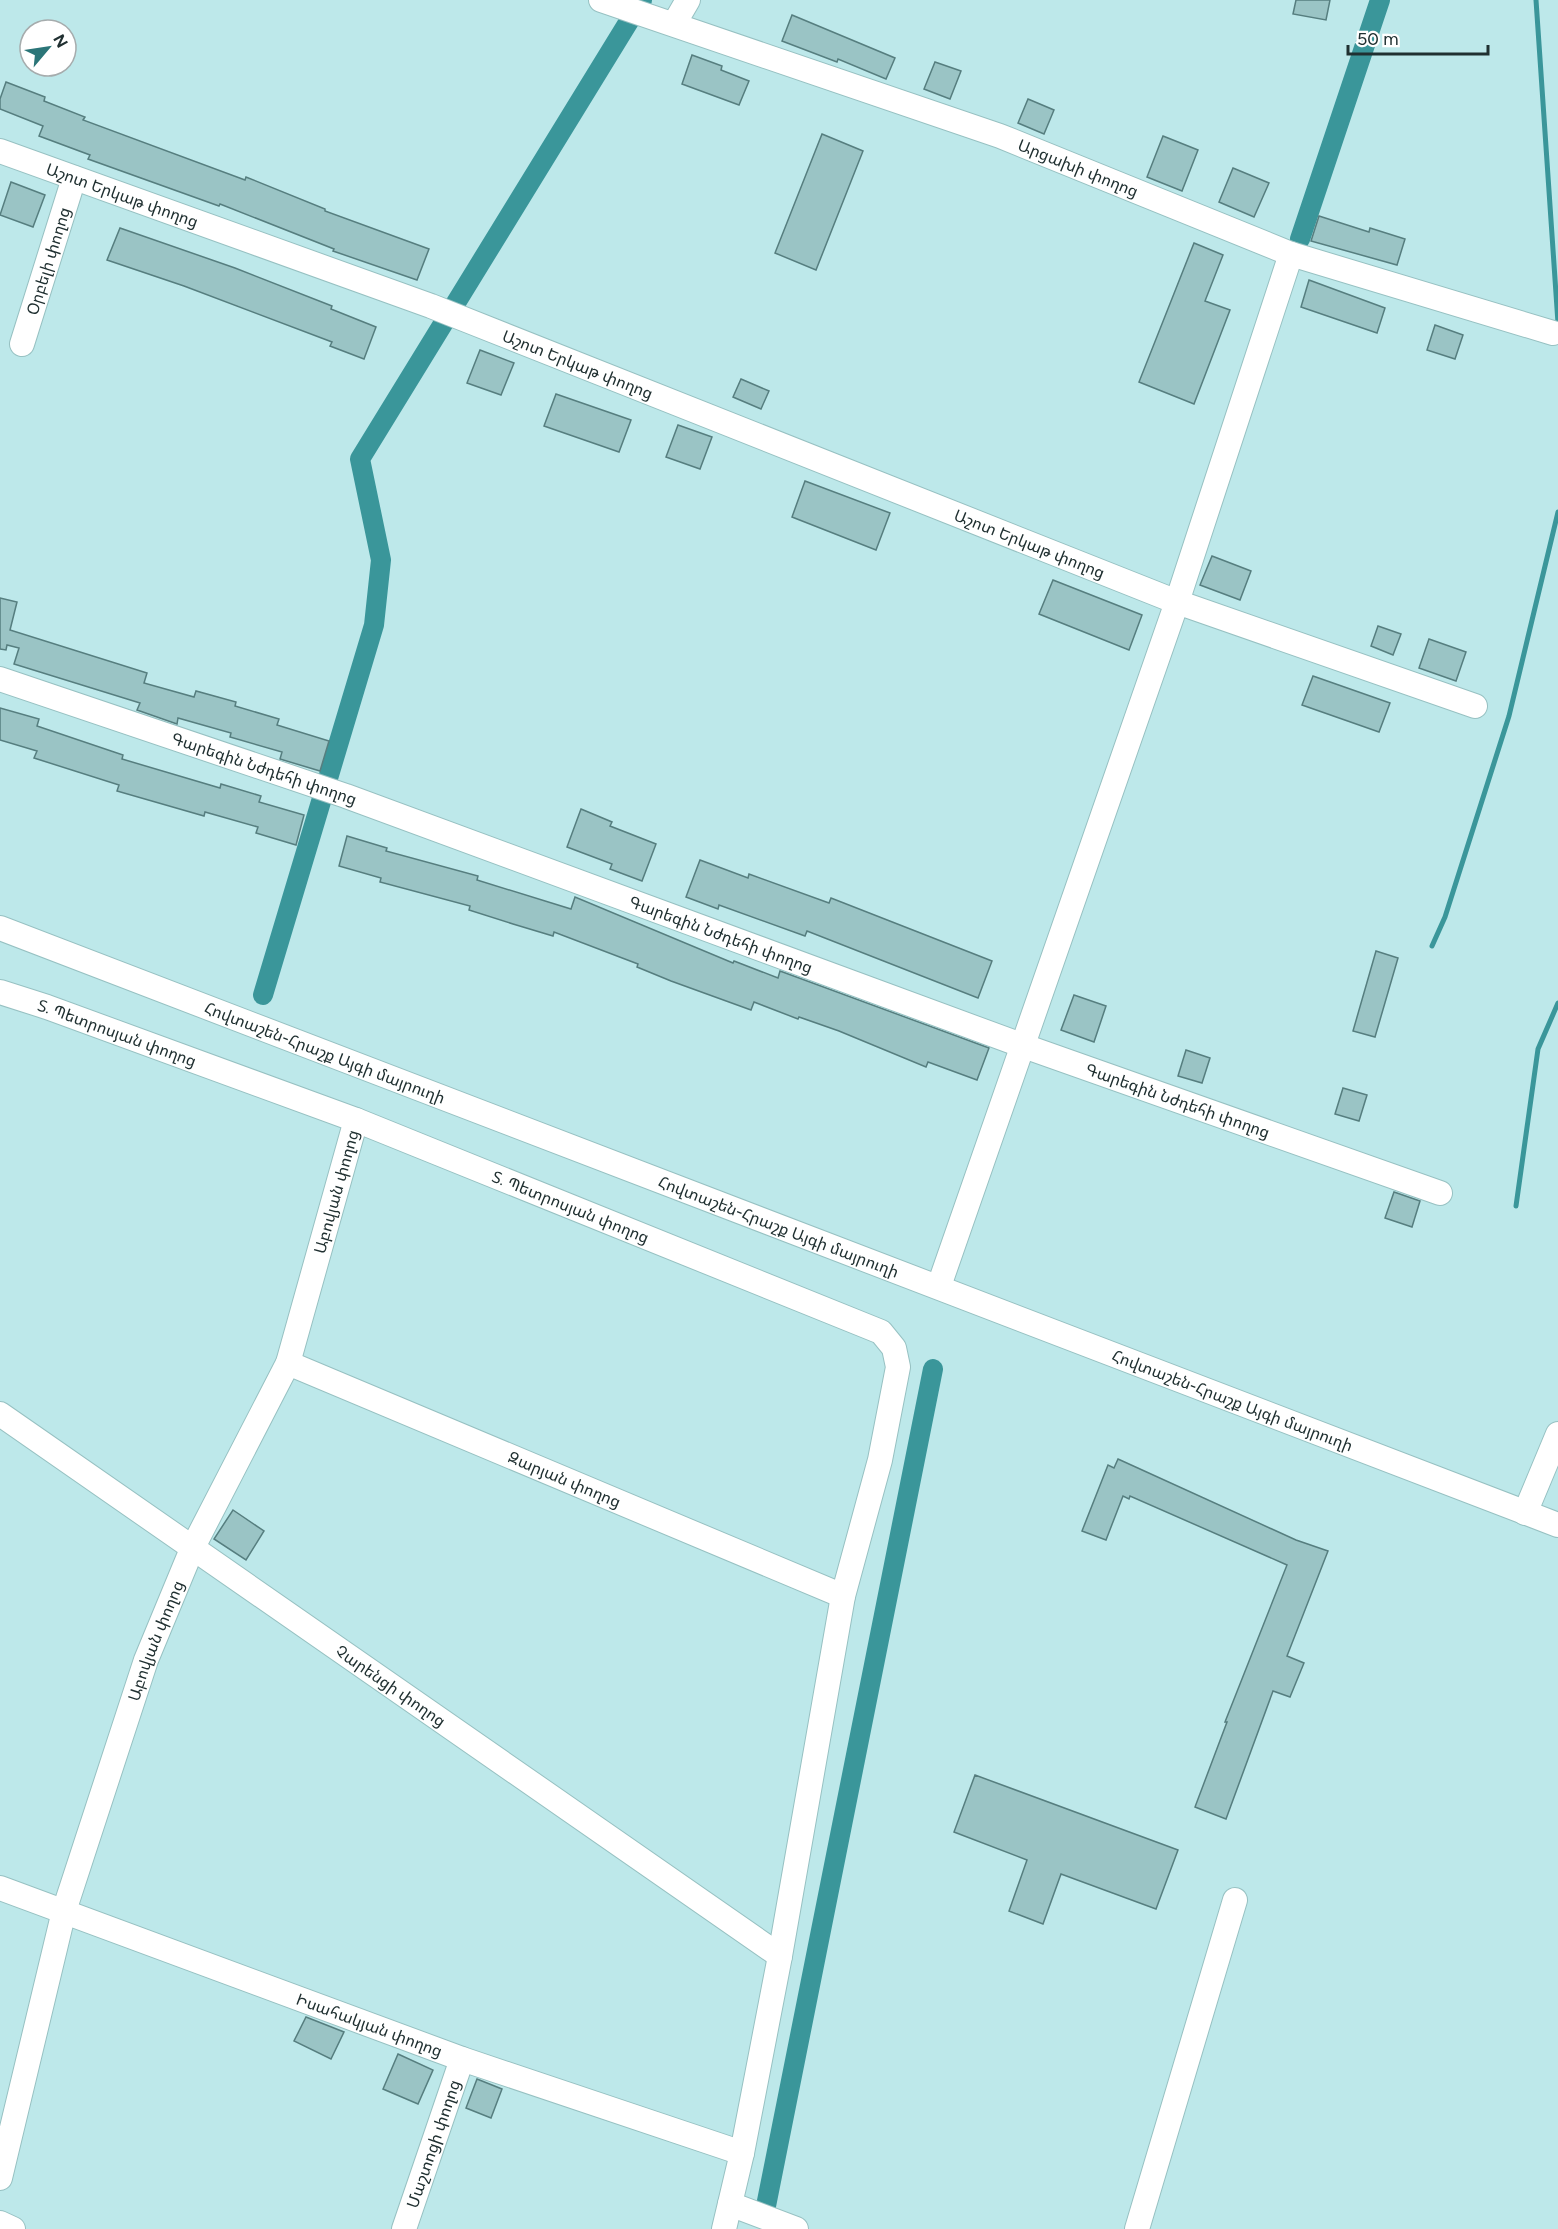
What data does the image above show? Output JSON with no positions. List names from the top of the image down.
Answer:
{
  "streets": {
    "street": [
      "Արցախի փողոց",
      "Աշոտ Երկաթ փողոց",
      "Օրբելի փողոց",
      "Գարեգին Նժդեհի փողոց",
      "Տ. Պետրոսյան փողոց",
      "Հովտաշեն-Հրաշք Այգի մայրուղի",
      "Աբովյան փողոց",
      "Զարյան փողոց",
      "Չարենցի փողոց",
      "Իսահակյան փողոց",
      "Մաշտոցի փողոց"
    ]
  },
  "crossings": [
    ["Աշոտ Երկաթ փողոց", "Օրբելի փողոց"],
    ["Տ. Պետրոսյան փողոց", "Աբովյան փողոց"],
    ["Տ. Պետրոսյան փողոց", "Զարյան փողոց"],
    ["Տ. Պետրոսյան փողոց", "Չարենցի փողոց"],
    ["Տ. Պետրոսյան փողոց", "Իսահակյան փողոց"],
    ["Աբովյան փողոց", "Զարյան փողոց"],
    ["Աբովյան փողոց", "Չարենցի փողոց"],
    ["Աբովյան փողոց", "Իսահակյան փողոց"],
    ["Իսահակյան փողոց", "Մաշտոցի փողոց"]
  ],
  "scale_bar": "50 m",
  "north": "top right"
}
